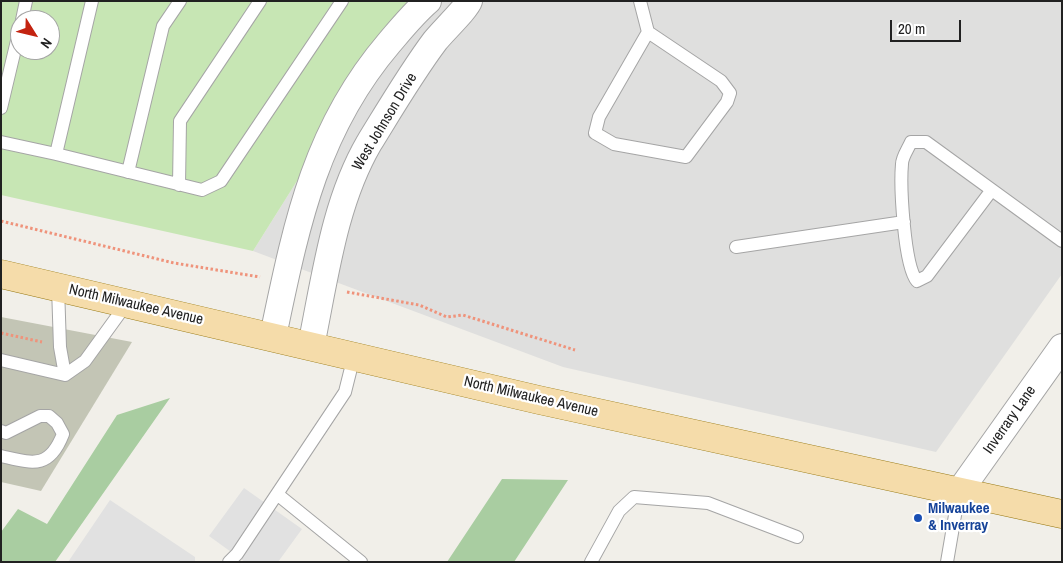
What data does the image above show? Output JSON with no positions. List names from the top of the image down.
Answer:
{
  "streets": {
    "main road": ["North Milwaukee Avenue"],
    "street": ["West Johnson Drive", "Inverrary Lane"]
  },
  "crossings": [
    ["West Johnson Drive", "North Milwaukee Avenue"],
    ["North Milwaukee Avenue", "Inverrary Lane"]
  ],
  "places": ["Milwaukee & Inverray"],
  "scale_bar": "20 m",
  "north": "bottom right"
}
